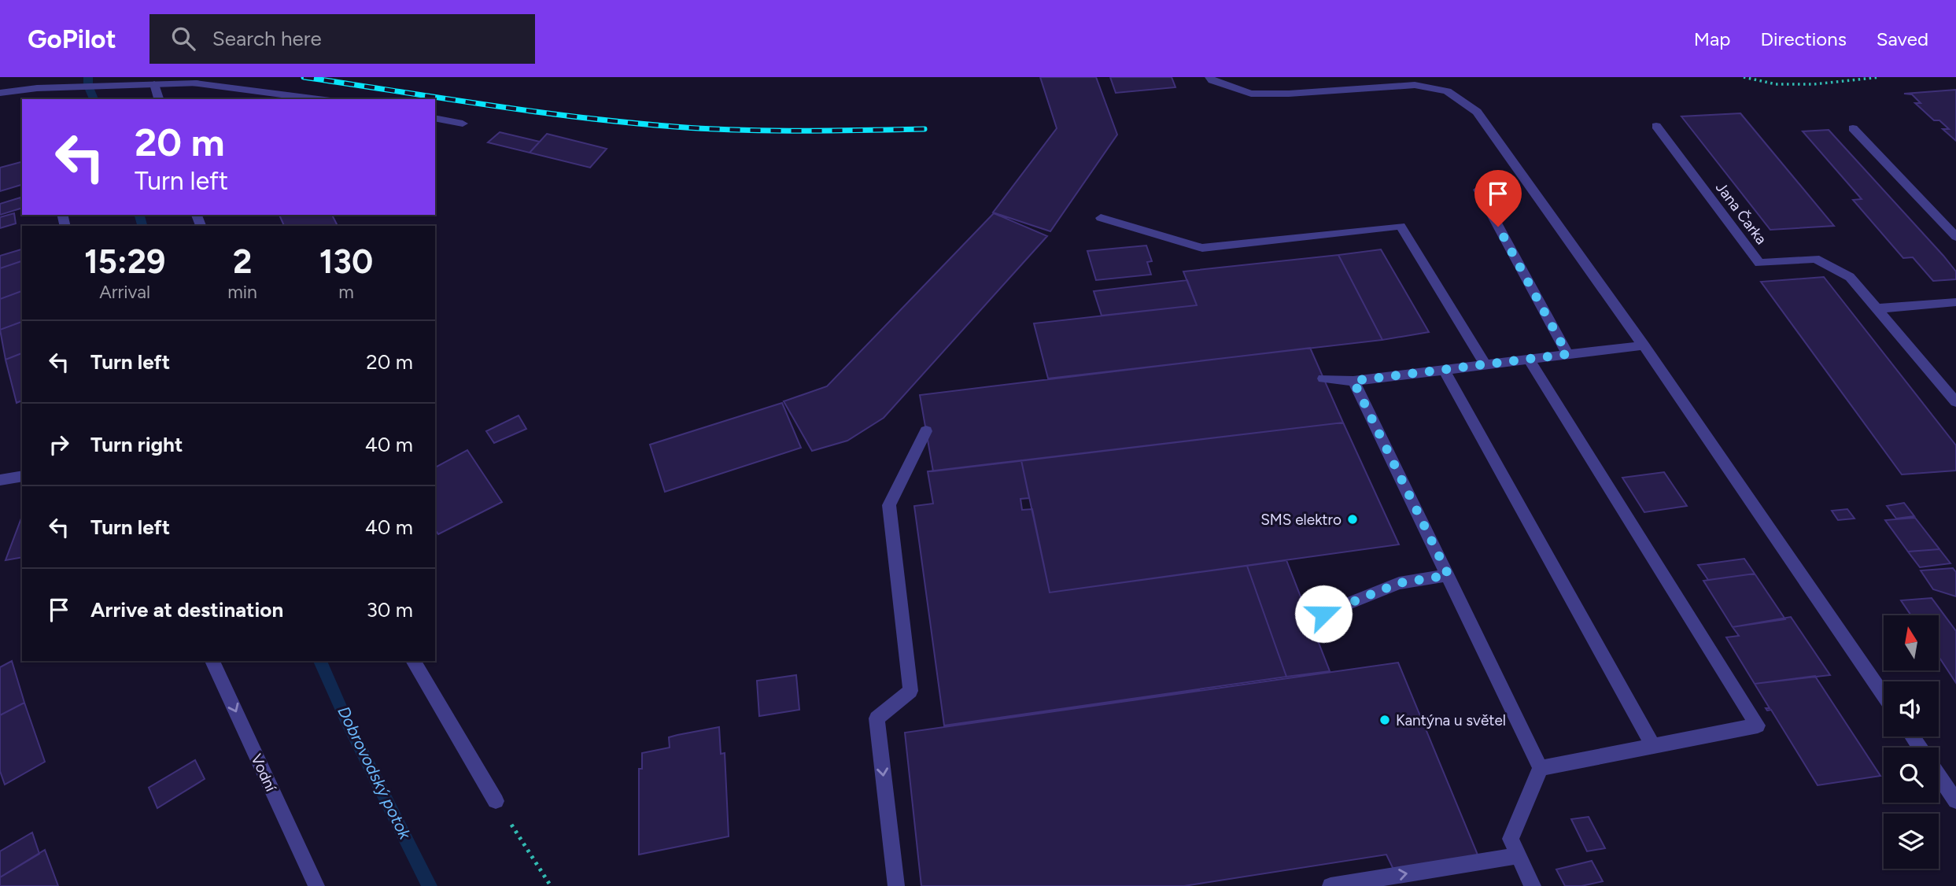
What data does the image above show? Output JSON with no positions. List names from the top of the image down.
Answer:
{
  "streets": {
    "street": ["Jana Čarka", "Vodní"]
  },
  "one_way": ["Vodní"],
  "water": ["Dobrovodský potok"],
  "places": ["SMS elektro", "Kantýna u světel"],
  "north": "top",
  "page": {
    "header": "GoPilot",
    "search": "Search here",
    "nav": ["Map", "Directions", "Saved"],
    "turn": ["20 m", "Turn left"],
    "eta": [
      "15:29",
      "Arrival",
      "2",
      "min",
      "130",
      "m"
    ],
    "list": [
      {
        "name": "Turn left",
        "value": "20 m"
      },
      {
        "name": "Turn right",
        "value": "40 m"
      },
      {
        "name": "Turn left",
        "value": "40 m"
      },
      {
        "name": "Arrive at destination",
        "value": "30 m"
      }
    ]
  }
}
